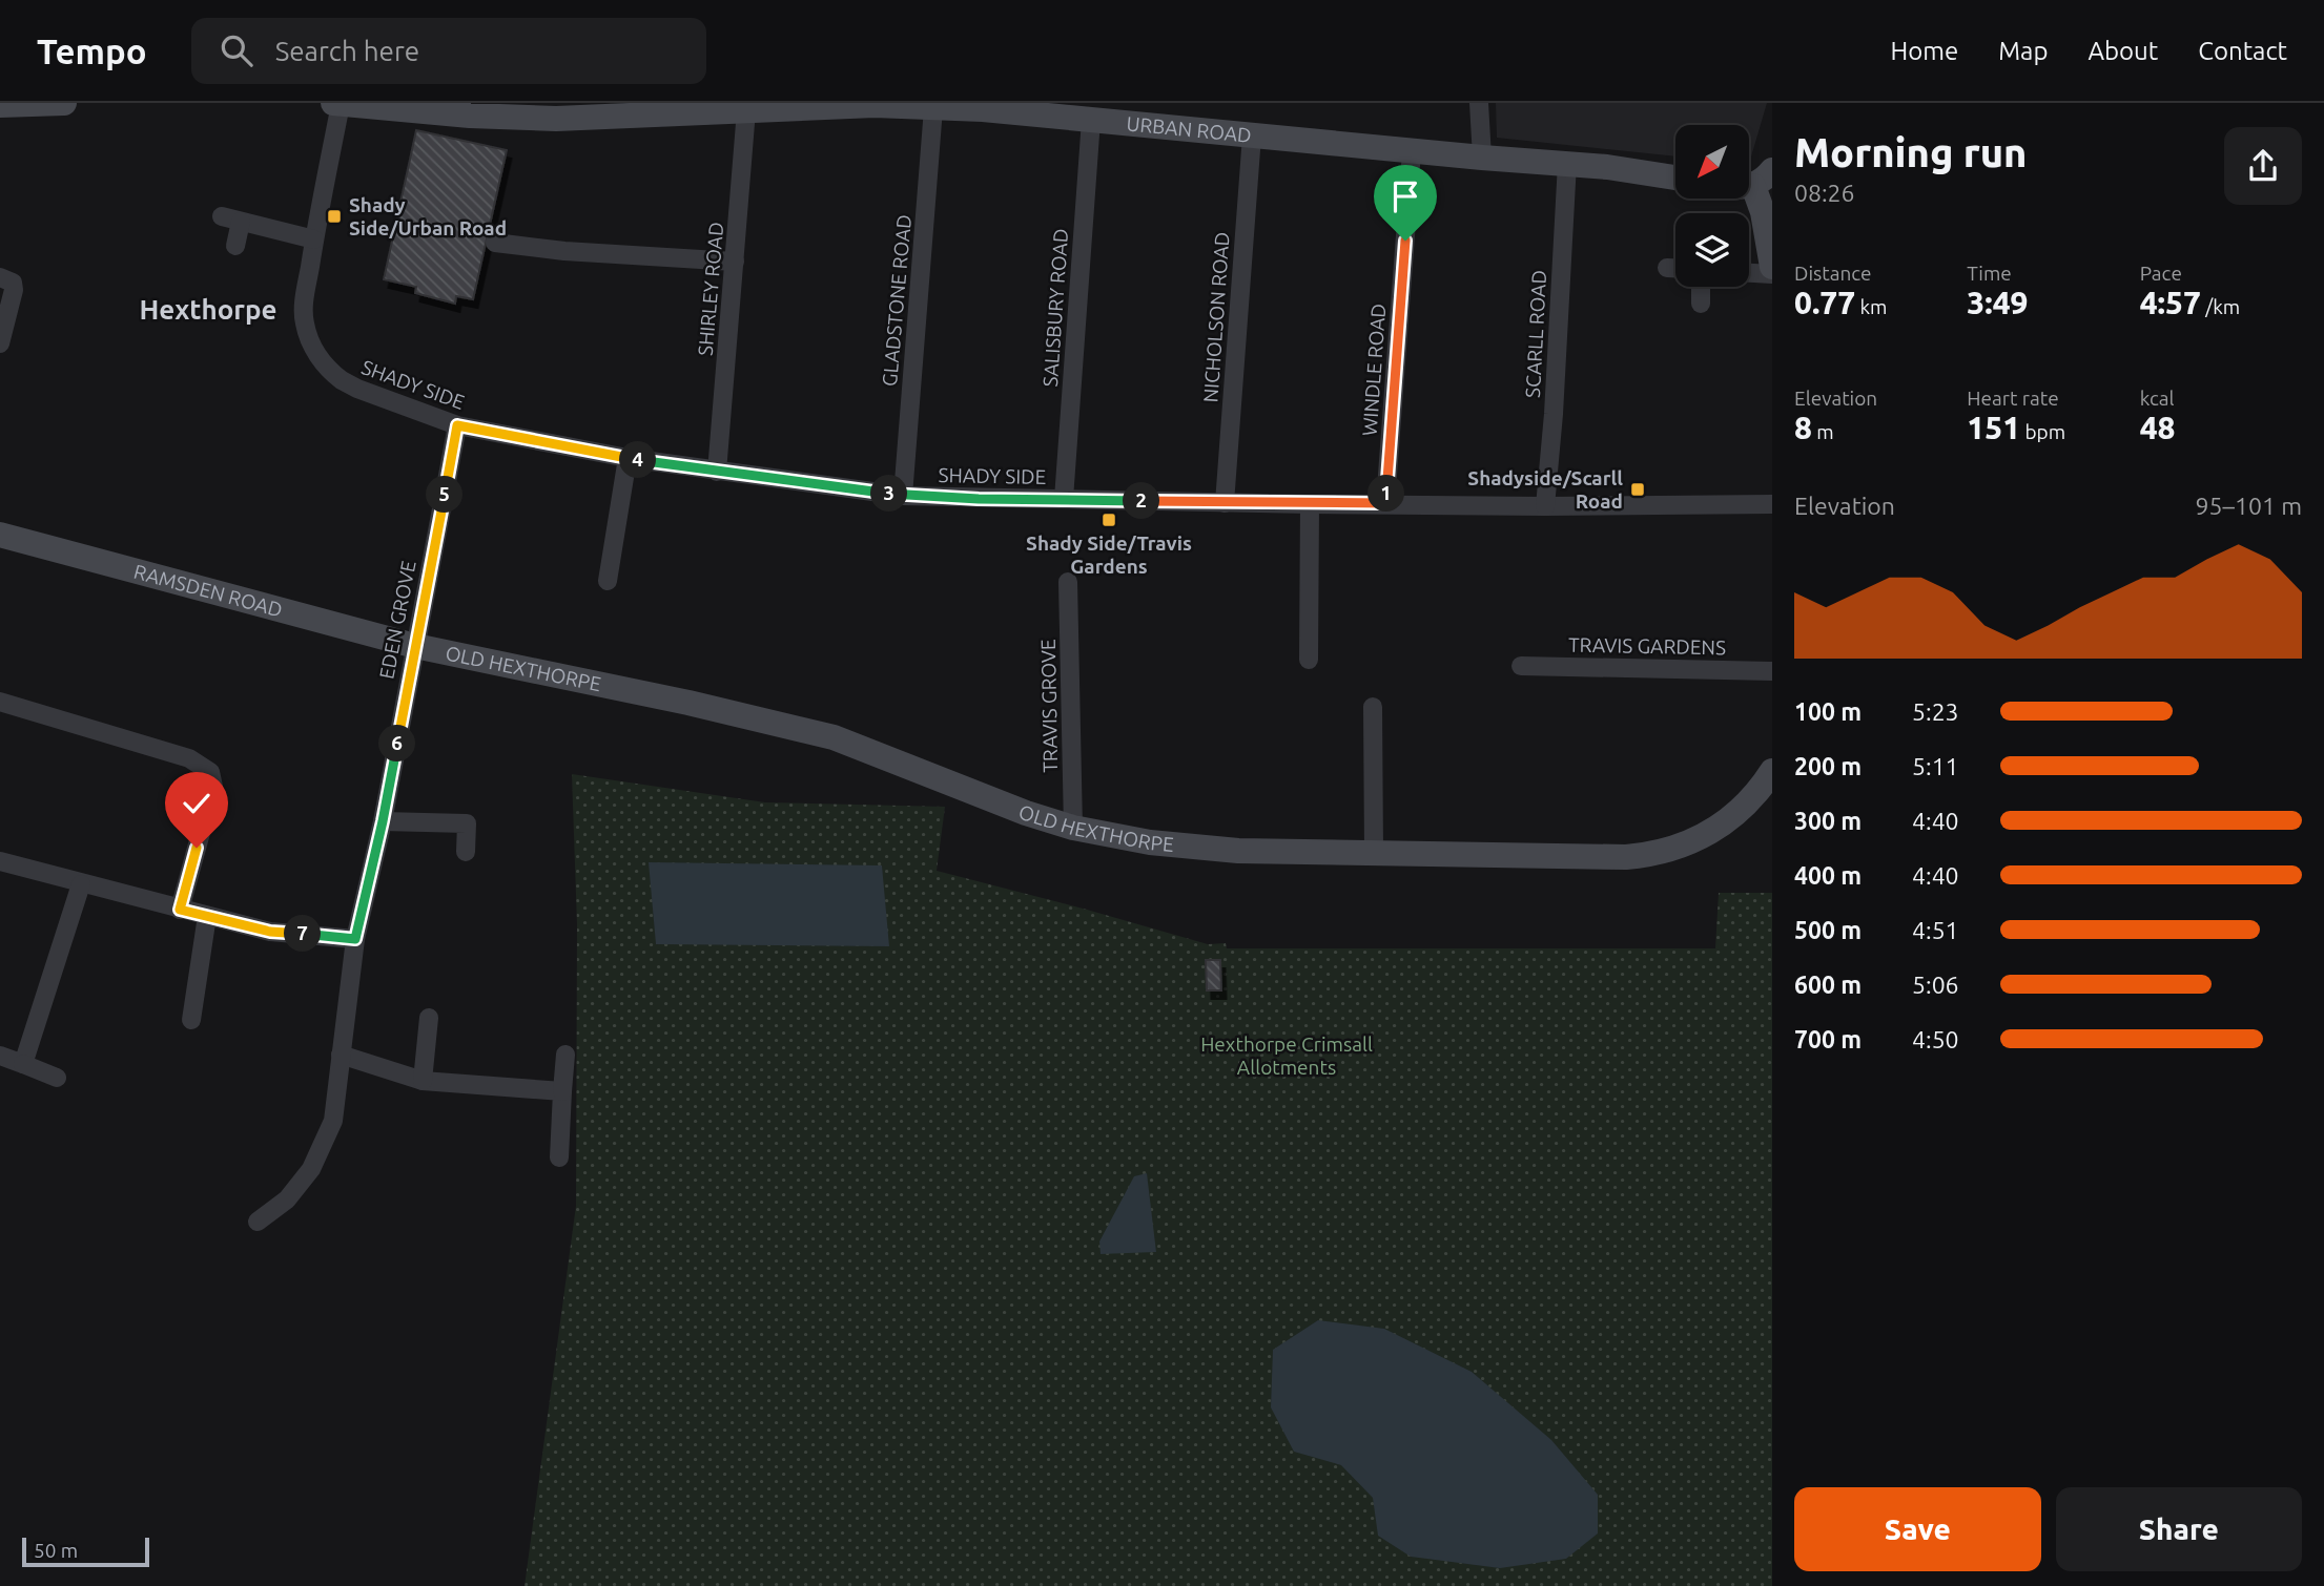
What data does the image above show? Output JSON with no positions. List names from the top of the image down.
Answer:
{
  "streets": {
    "street": [
      "URBAN ROAD",
      "SHIRLEY ROAD",
      "GLADSTONE ROAD",
      "SALISBURY ROAD",
      "NICHOLSON ROAD",
      "SCARLL ROAD",
      "WINDLE ROAD",
      "SHADY SIDE",
      "RAMSDEN ROAD",
      "EDEN GROVE",
      "TRAVIS GARDENS",
      "OLD HEXTHORPE",
      "TRAVIS GROVE"
    ]
  },
  "crossings": [
    ["URBAN ROAD", "SHIRLEY ROAD"],
    ["URBAN ROAD", "GLADSTONE ROAD"],
    ["URBAN ROAD", "SALISBURY ROAD"],
    ["URBAN ROAD", "NICHOLSON ROAD"],
    ["URBAN ROAD", "SCARLL ROAD"],
    ["URBAN ROAD", "WINDLE ROAD"],
    ["URBAN ROAD", "SHADY SIDE"],
    ["SHIRLEY ROAD", "SHADY SIDE"],
    ["GLADSTONE ROAD", "SHADY SIDE"],
    ["SALISBURY ROAD", "SHADY SIDE"],
    ["NICHOLSON ROAD", "SHADY SIDE"],
    ["SCARLL ROAD", "SHADY SIDE"],
    ["WINDLE ROAD", "SHADY SIDE"],
    ["SHADY SIDE", "EDEN GROVE"],
    ["RAMSDEN ROAD", "EDEN GROVE"],
    ["RAMSDEN ROAD", "OLD HEXTHORPE"],
    ["EDEN GROVE", "OLD HEXTHORPE"],
    ["OLD HEXTHORPE", "TRAVIS GROVE"]
  ],
  "districts": ["Hexthorpe"],
  "parks": ["Hexthorpe Crimsall Allotments"],
  "places": {
    "transit": ["Shady Side/Urban Road", "Shadyside/Scarll Road", "Shady Side/Travis Gardens"]
  },
  "scale_bar": "50 m",
  "north": "bottom left",
  "page": {
    "header": "Tempo",
    "search": "Search here",
    "nav": [
      "Home",
      "Map",
      "About",
      "Contact"
    ],
    "heading": ["Morning run", "08:26"],
    "stats": [
      ["Distance", "0.77 km"],
      ["Time", "3:49"],
      ["Pace", "4:57 /km"],
      ["Elevation", "8 m"],
      ["Heart rate", "151 bpm"],
      ["kcal", "48"]
    ],
    "pins": [
      "4",
      "1",
      "3",
      "5",
      "2",
      "6",
      "7"
    ],
    "chart": ["Elevation", "95–101 m"],
    "list": [
      {
        "name": "100 m",
        "note": "5:23"
      },
      {
        "name": "200 m",
        "note": "5:11"
      },
      {
        "name": "300 m",
        "note": "4:40"
      },
      {
        "name": "400 m",
        "note": "4:40"
      },
      {
        "name": "500 m",
        "note": "4:51"
      },
      {
        "name": "600 m",
        "note": "5:06"
      },
      {
        "name": "700 m",
        "note": "4:50"
      }
    ],
    "buttons": ["Save", "Share"],
    "scale": "50 m"
  }
}
